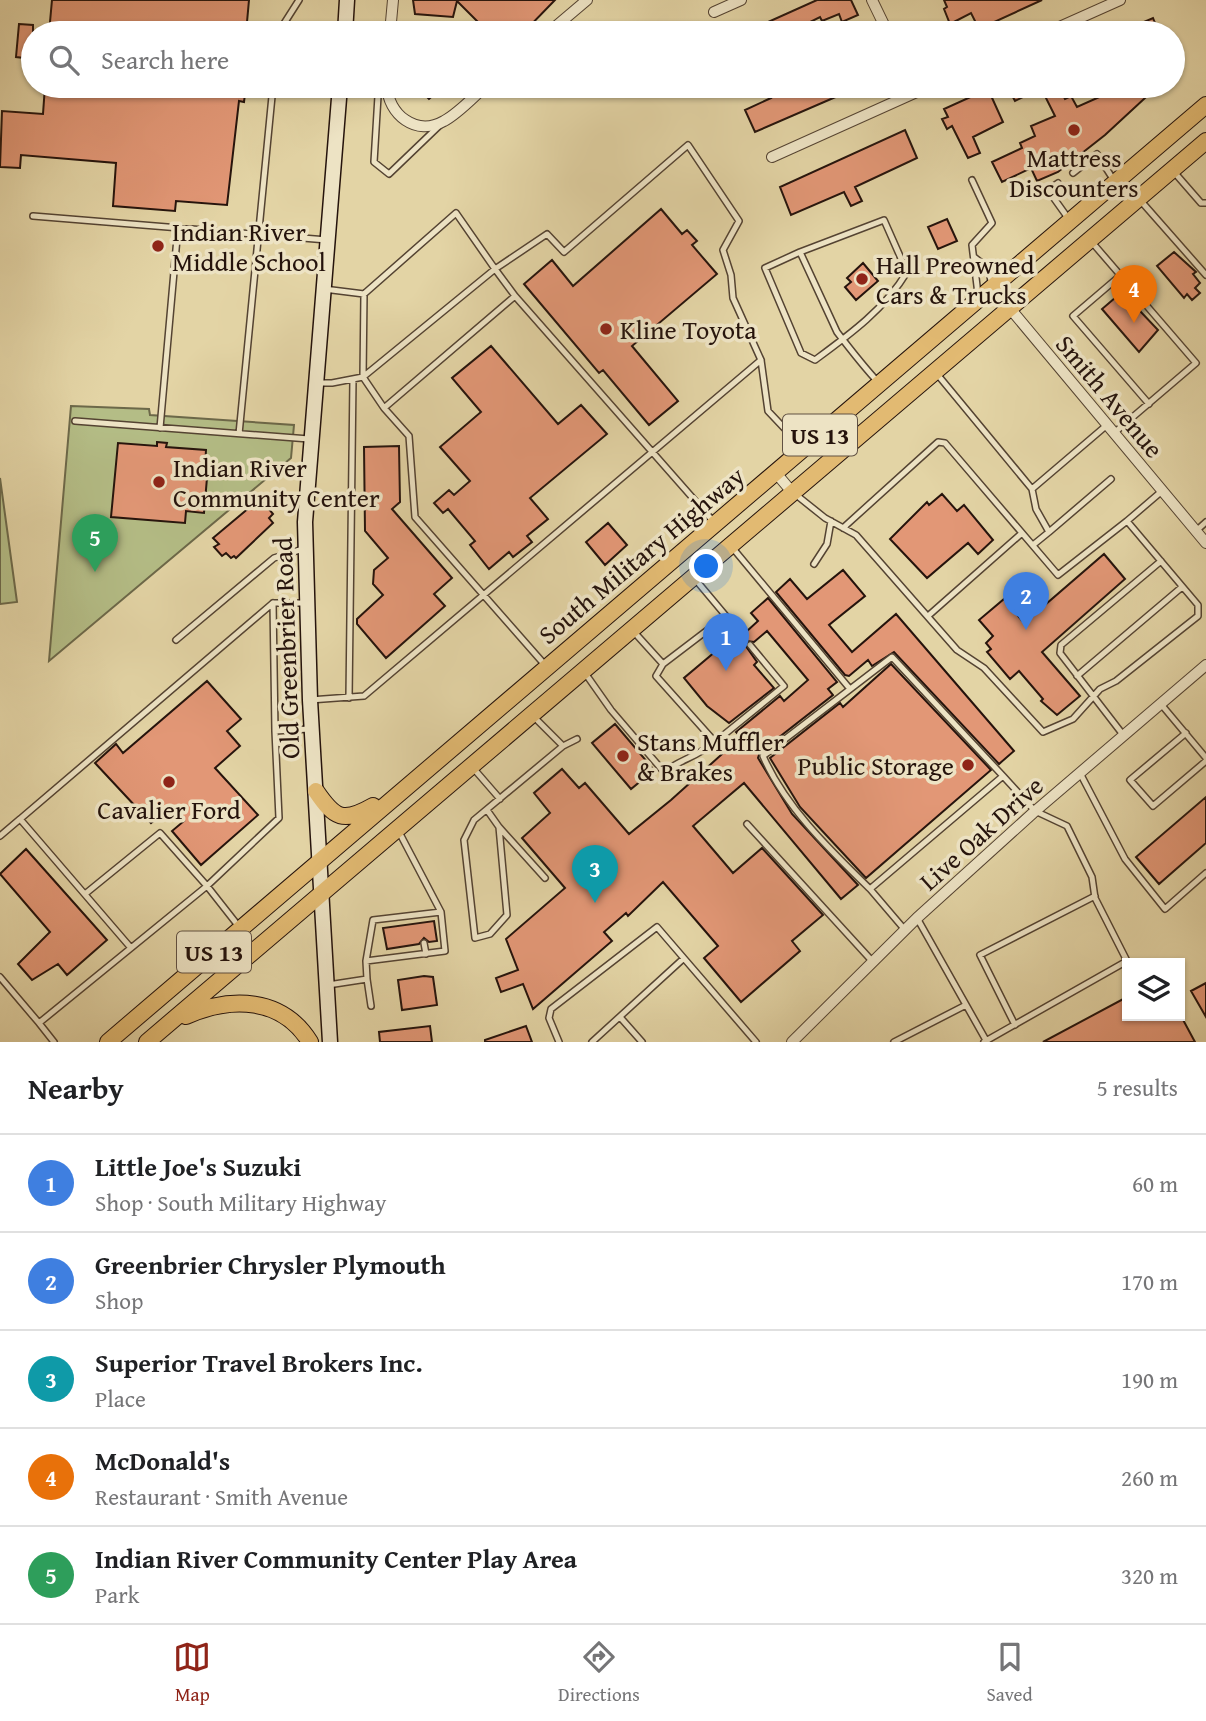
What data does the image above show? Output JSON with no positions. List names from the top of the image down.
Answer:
{
  "streets": {
    "main road": ["US 13", "South Military Highway"],
    "street": ["Smith Avenue", "Old Greenbrier Road", "Live Oak Drive"]
  },
  "crossings": [
    ["Smith Avenue", "South Military Highway"],
    ["South Military Highway", "Old Greenbrier Road"]
  ],
  "places": [
    "Mattress Discounters",
    "Indian River Middle School",
    "Hall Preowned Cars & Trucks",
    "Kline Toyota",
    "Indian River Community Center",
    "Stans Muffler & Brakes",
    "Public Storage",
    "Cavalier Ford"
  ],
  "page": {
    "search": "Search here",
    "pins": [
      "4",
      "5",
      "2",
      "1",
      "3"
    ],
    "heading": ["Nearby", "5 results"],
    "list": [
      {
        "mark": "1",
        "name": "Little Joe's Suzuki",
        "note": "Shop · South Military Highway",
        "value": "60 m"
      },
      {
        "mark": "2",
        "name": "Greenbrier Chrysler Plymouth",
        "note": "Shop",
        "value": "170 m"
      },
      {
        "mark": "3",
        "name": "Superior Travel Brokers Inc.",
        "note": "Place",
        "value": "190 m"
      },
      {
        "mark": "4",
        "name": "McDonald's",
        "note": "Restaurant · Smith Avenue",
        "value": "260 m"
      },
      {
        "mark": "5",
        "name": "Indian River Community Center Play Area",
        "note": "Park",
        "value": "320 m"
      }
    ],
    "nav": ["Map", "Directions", "Saved"]
  }
}
